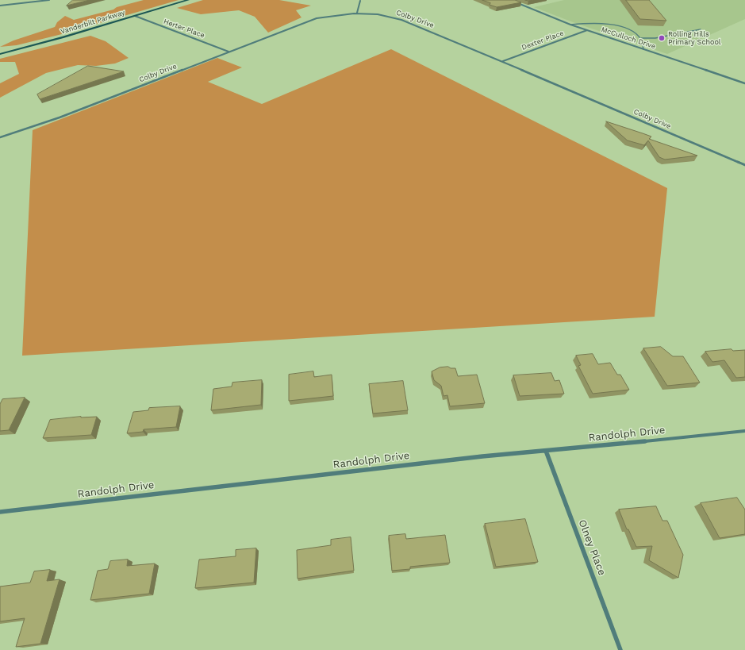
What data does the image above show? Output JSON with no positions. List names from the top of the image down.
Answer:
{
  "streets": {
    "main road": ["Vanderbilt Parkway"],
    "street": [
      "Colby Drive",
      "Herter Place",
      "McCulloch Drive",
      "Dexter Place",
      "Randolph Drive",
      "Olney Place"
    ]
  },
  "crossings": [
    ["Colby Drive", "Herter Place"],
    ["Colby Drive", "Dexter Place"],
    ["Vanderbilt Parkway", "Herter Place"],
    ["McCulloch Drive", "Dexter Place"],
    ["Randolph Drive", "Olney Place"]
  ],
  "places": ["Rolling Hills Primary School"]
}
